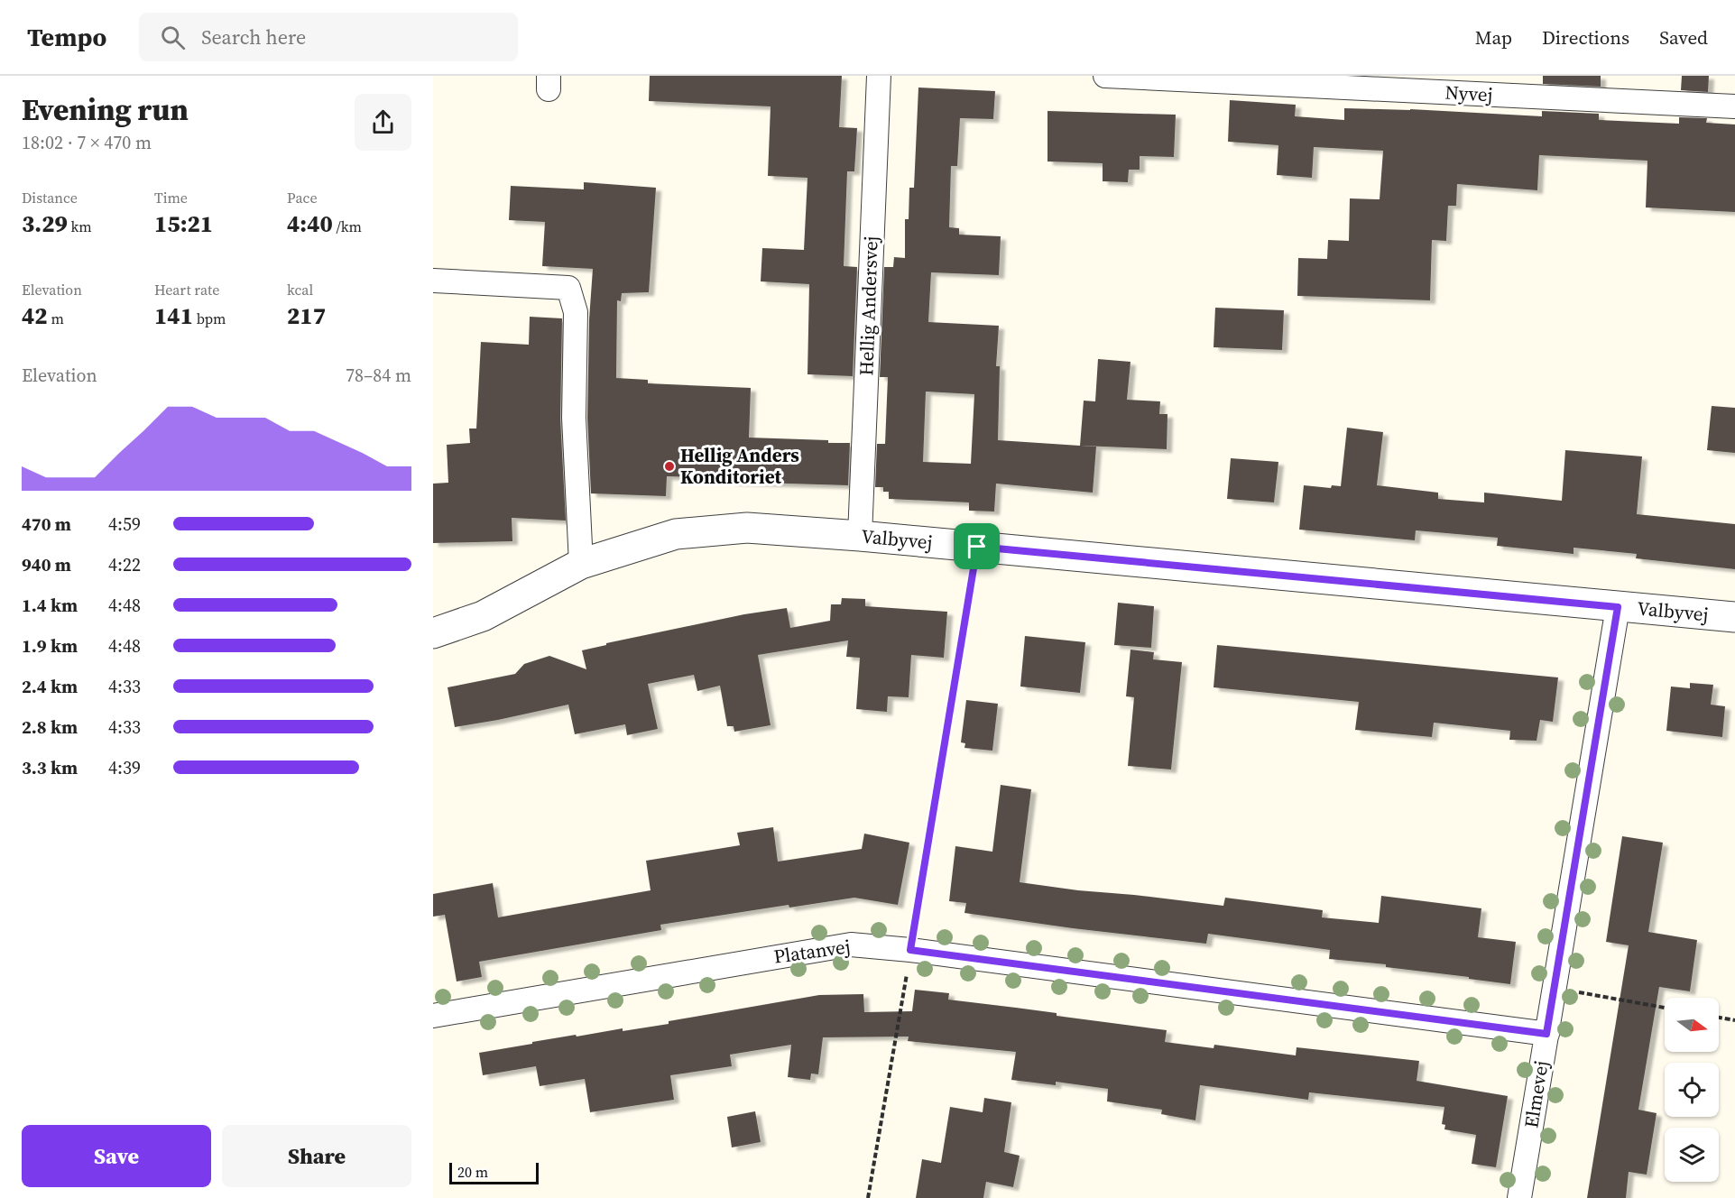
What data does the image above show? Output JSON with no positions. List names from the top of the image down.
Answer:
{
  "streets": {
    "street": [
      "Nyvej",
      "Hellig Andersvej",
      "Valbyvej",
      "Platanvej",
      "Elmevej"
    ]
  },
  "crossings": [
    ["Hellig Andersvej", "Valbyvej"],
    ["Valbyvej", "Elmevej"],
    ["Platanvej", "Elmevej"]
  ],
  "places": ["Hellig Anders Konditoriet"],
  "scale_bar": "20 m",
  "north": "right",
  "page": {
    "header": "Tempo",
    "search": "Search here",
    "nav": ["Map", "Directions", "Saved"],
    "heading": ["Evening run", "18:02 · 7 × 470 m"],
    "stats": [
      ["Distance", "3.29 km"],
      ["Time", "15:21"],
      ["Pace", "4:40 /km"],
      ["Elevation", "42 m"],
      ["Heart rate", "141 bpm"],
      ["kcal", "217"]
    ],
    "chart": ["Elevation", "78–84 m"],
    "list": [
      {
        "name": "470 m",
        "note": "4:59"
      },
      {
        "name": "940 m",
        "note": "4:22"
      },
      {
        "name": "1.4 km",
        "note": "4:48"
      },
      {
        "name": "1.9 km",
        "note": "4:48"
      },
      {
        "name": "2.4 km",
        "note": "4:33"
      },
      {
        "name": "2.8 km",
        "note": "4:33"
      },
      {
        "name": "3.3 km",
        "note": "4:39"
      }
    ],
    "buttons": ["Save", "Share"],
    "scale": "20 m"
  }
}
